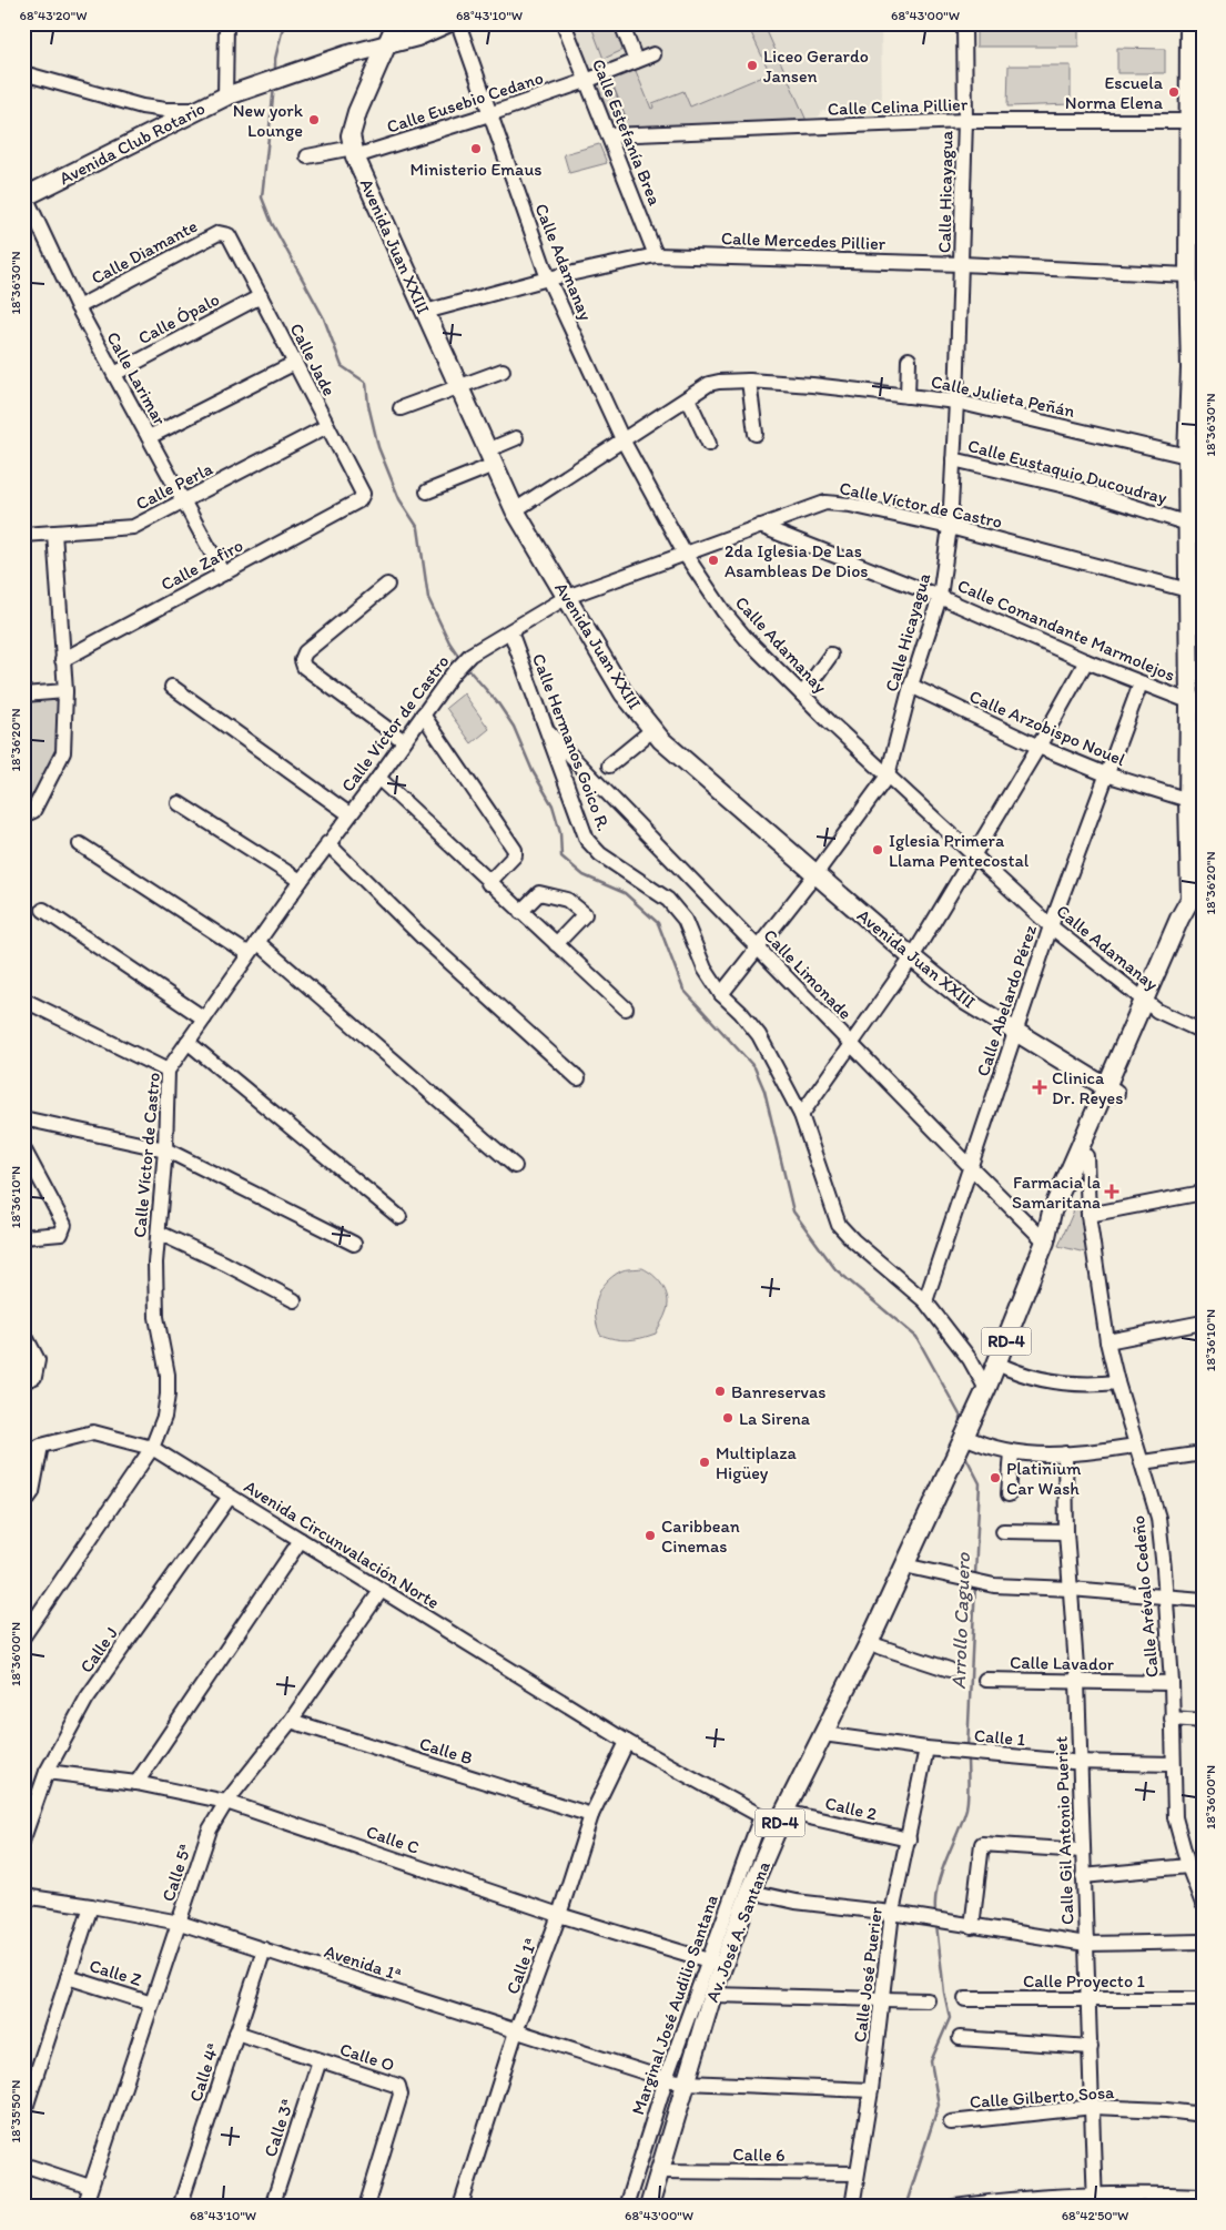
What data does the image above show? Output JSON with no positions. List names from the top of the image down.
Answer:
{
  "streets": {
    "main road": [
      "Avenida Club Rotario",
      "Avenida Juan XXIII",
      "RD-4",
      "Av. José A. Santana"
    ],
    "street": [
      "Calle Eusebio Cedano",
      "Calle Celina Pillier",
      "Calle Estefanía Brea",
      "Calle Hicayagua",
      "Calle Mercedes Pillier",
      "Calle Diamante",
      "Calle Adamanay",
      "Calle Ópalo",
      "Calle Jade",
      "Calle Larimar",
      "Calle Julieta Peñán",
      "Calle Eustaquio Ducoudray",
      "Calle Perla",
      "Calle Víctor de Castro",
      "Calle Zafiro",
      "Calle Comandante Marmolejos",
      "Calle Arzobispo Nouel",
      "Calle Hermanos Goico R.",
      "Calle Limonade",
      "Calle Abelardo Pérez",
      "Avenida Circunvalación Norte",
      "Calle Arévalo Cedeño",
      "Calle J",
      "Calle Lavador",
      "Calle 1",
      "Calle B",
      "Calle 2",
      "Calle Gil Antonio Pueriet",
      "Calle C",
      "Calle 5ª",
      "Avenida 1ª",
      "Calle 1ª",
      "Calle Z",
      "Calle José Puerier",
      "Calle Proyecto 1",
      "Marginal José Audilio Santana",
      "Calle O",
      "Calle 4ª",
      "Calle Gilberto Sosa",
      "Calle 3ª",
      "Calle 6"
    ]
  },
  "crossings": [
    ["Calle Eusebio Cedano", "Calle Estefanía Brea"],
    ["Calle Eusebio Cedano", "Avenida Juan XXIII"],
    ["Calle Eusebio Cedano", "Calle Adamanay"],
    ["Calle Celina Pillier", "Calle Estefanía Brea"],
    ["Calle Celina Pillier", "Calle Hicayagua"],
    ["Calle Celina Pillier", "RD-4"],
    ["Calle Estefanía Brea", "Calle Mercedes Pillier"],
    ["Avenida Club Rotario", "Avenida Juan XXIII"],
    ["Avenida Club Rotario", "Calle Larimar"],
    ["Calle Hicayagua", "Calle Mercedes Pillier"],
    ["Calle Hicayagua", "Avenida Juan XXIII"],
    ["Calle Hicayagua", "Calle Adamanay"],
    ["Calle Hicayagua", "Calle Julieta Peñán"],
    ["Calle Hicayagua", "Calle Eustaquio Ducoudray"],
    ["Calle Hicayagua", "Calle Víctor de Castro"],
    ["Calle Hicayagua", "Calle Comandante Marmolejos"],
    ["Calle Hicayagua", "Calle Arzobispo Nouel"],
    ["Calle Hicayagua", "Calle Hermanos Goico R."],
    ["Calle Hicayagua", "Calle Limonade"],
    ["Calle Mercedes Pillier", "Avenida Juan XXIII"],
    ["Calle Mercedes Pillier", "Calle Adamanay"],
    ["Calle Mercedes Pillier", "RD-4"],
    ["Avenida Juan XXIII", "Calle Julieta Peñán"],
    ["Avenida Juan XXIII", "Calle Víctor de Castro"],
    ["Avenida Juan XXIII", "Calle Abelardo Pérez"],
    ["Avenida Juan XXIII", "RD-4"],
    ["Calle Diamante", "Calle Jade"],
    ["Calle Diamante", "Calle Larimar"],
    ["Calle Adamanay", "Calle Julieta Peñán"],
    ["Calle Adamanay", "Calle Víctor de Castro"],
    ["Calle Adamanay", "Calle Abelardo Pérez"],
    ["Calle Adamanay", "RD-4"],
    ["Calle Ópalo", "Calle Jade"],
    ["Calle Ópalo", "Calle Larimar"],
    ["Calle Jade", "Calle Perla"],
    ["Calle Jade", "Calle Zafiro"],
    ["Calle Larimar", "Calle Perla"],
    ["Calle Larimar", "Calle Zafiro"],
    ["Calle Julieta Peñán", "RD-4"],
    ["Calle Eustaquio Ducoudray", "RD-4"],
    ["Calle Víctor de Castro", "Calle Comandante Marmolejos"],
    ["Calle Víctor de Castro", "Calle Hermanos Goico R."],
    ["Calle Víctor de Castro", "RD-4"],
    ["Calle Víctor de Castro", "Avenida Circunvalación Norte"],
    ["Calle Comandante Marmolejos", "Calle Abelardo Pérez"],
    ["Calle Comandante Marmolejos", "RD-4"],
    ["Calle Arzobispo Nouel", "Calle Abelardo Pérez"],
    ["Calle Arzobispo Nouel", "RD-4"],
    ["Calle Hermanos Goico R.", "Calle Limonade"],
    ["Calle Hermanos Goico R.", "Calle Abelardo Pérez"],
    ["Calle Hermanos Goico R.", "RD-4"],
    ["Calle Limonade", "Calle Abelardo Pérez"],
    ["Calle Limonade", "RD-4"],
    ["RD-4", "Calle Arévalo Cedeño"],
    ["RD-4", "Av. José A. Santana"],
    ["Avenida Circunvalación Norte", "Calle J"],
    ["Avenida Circunvalación Norte", "Calle 5ª"],
    ["Avenida Circunvalación Norte", "Calle 1ª"],
    ["Avenida Circunvalación Norte", "Marginal José Audilio Santana"],
    ["Calle Arévalo Cedeño", "Calle Lavador"],
    ["Calle Arévalo Cedeño", "Calle 1"],
    ["Calle J", "Calle C"],
    ["Calle Lavador", "Calle Gil Antonio Pueriet"],
    ["Calle 1", "Calle Gil Antonio Pueriet"],
    ["Calle 1", "Av. José A. Santana"],
    ["Calle 1", "Calle José Puerier"],
    ["Calle B", "Calle 5ª"],
    ["Calle B", "Calle 1ª"],
    ["Calle 2", "Av. José A. Santana"],
    ["Calle 2", "Calle José Puerier"],
    ["Calle Gil Antonio Pueriet", "Calle Proyecto 1"],
    ["Calle Gil Antonio Pueriet", "Calle Gilberto Sosa"],
    ["Calle C", "Calle 5ª"],
    ["Calle C", "Av. José A. Santana"],
    ["Calle C", "Calle 1ª"],
    ["Calle C", "Marginal José Audilio Santana"],
    ["Calle 5ª", "Avenida 1ª"],
    ["Calle 5ª", "Calle Z"],
    ["Av. José A. Santana", "Avenida 1ª"],
    ["Av. José A. Santana", "Marginal José Audilio Santana"],
    ["Av. José A. Santana", "Calle 6"],
    ["Avenida 1ª", "Calle 1ª"],
    ["Avenida 1ª", "Calle José Puerier"],
    ["Avenida 1ª", "Marginal José Audilio Santana"],
    ["Avenida 1ª", "Calle 4ª"],
    ["Calle José Puerier", "Calle 6"],
    ["Calle O", "Calle 4ª"],
    ["Calle O", "Calle 3ª"]
  ],
  "water": ["Arrollo Caguero"],
  "places": {
    "other": [
      "Liceo Gerardo Jansen",
      "Escuela Norma Elena",
      "New york Lounge",
      "Ministerio Emaus",
      "2da Iglesia De Las Asambleas De Dios",
      "Iglesia Primera Llama Pentecostal",
      "Banreservas",
      "La Sirena",
      "Multiplaza Higüey",
      "Platinium Car Wash",
      "Caribbean Cinemas"
    ],
    "health": ["Clinica Dr. Reyes", "Farmacia la Samaritana"]
  },
  "coordinates": [
    "68°43'20\"W",
    "68°43'10\"W",
    "68°43'00\"W",
    "18°36'30\"N",
    "18°36'20\"N",
    "18°36'10\"N",
    "18°36'00\"N",
    "18°35'50\"N",
    "68°42'50\"W"
  ]
}
